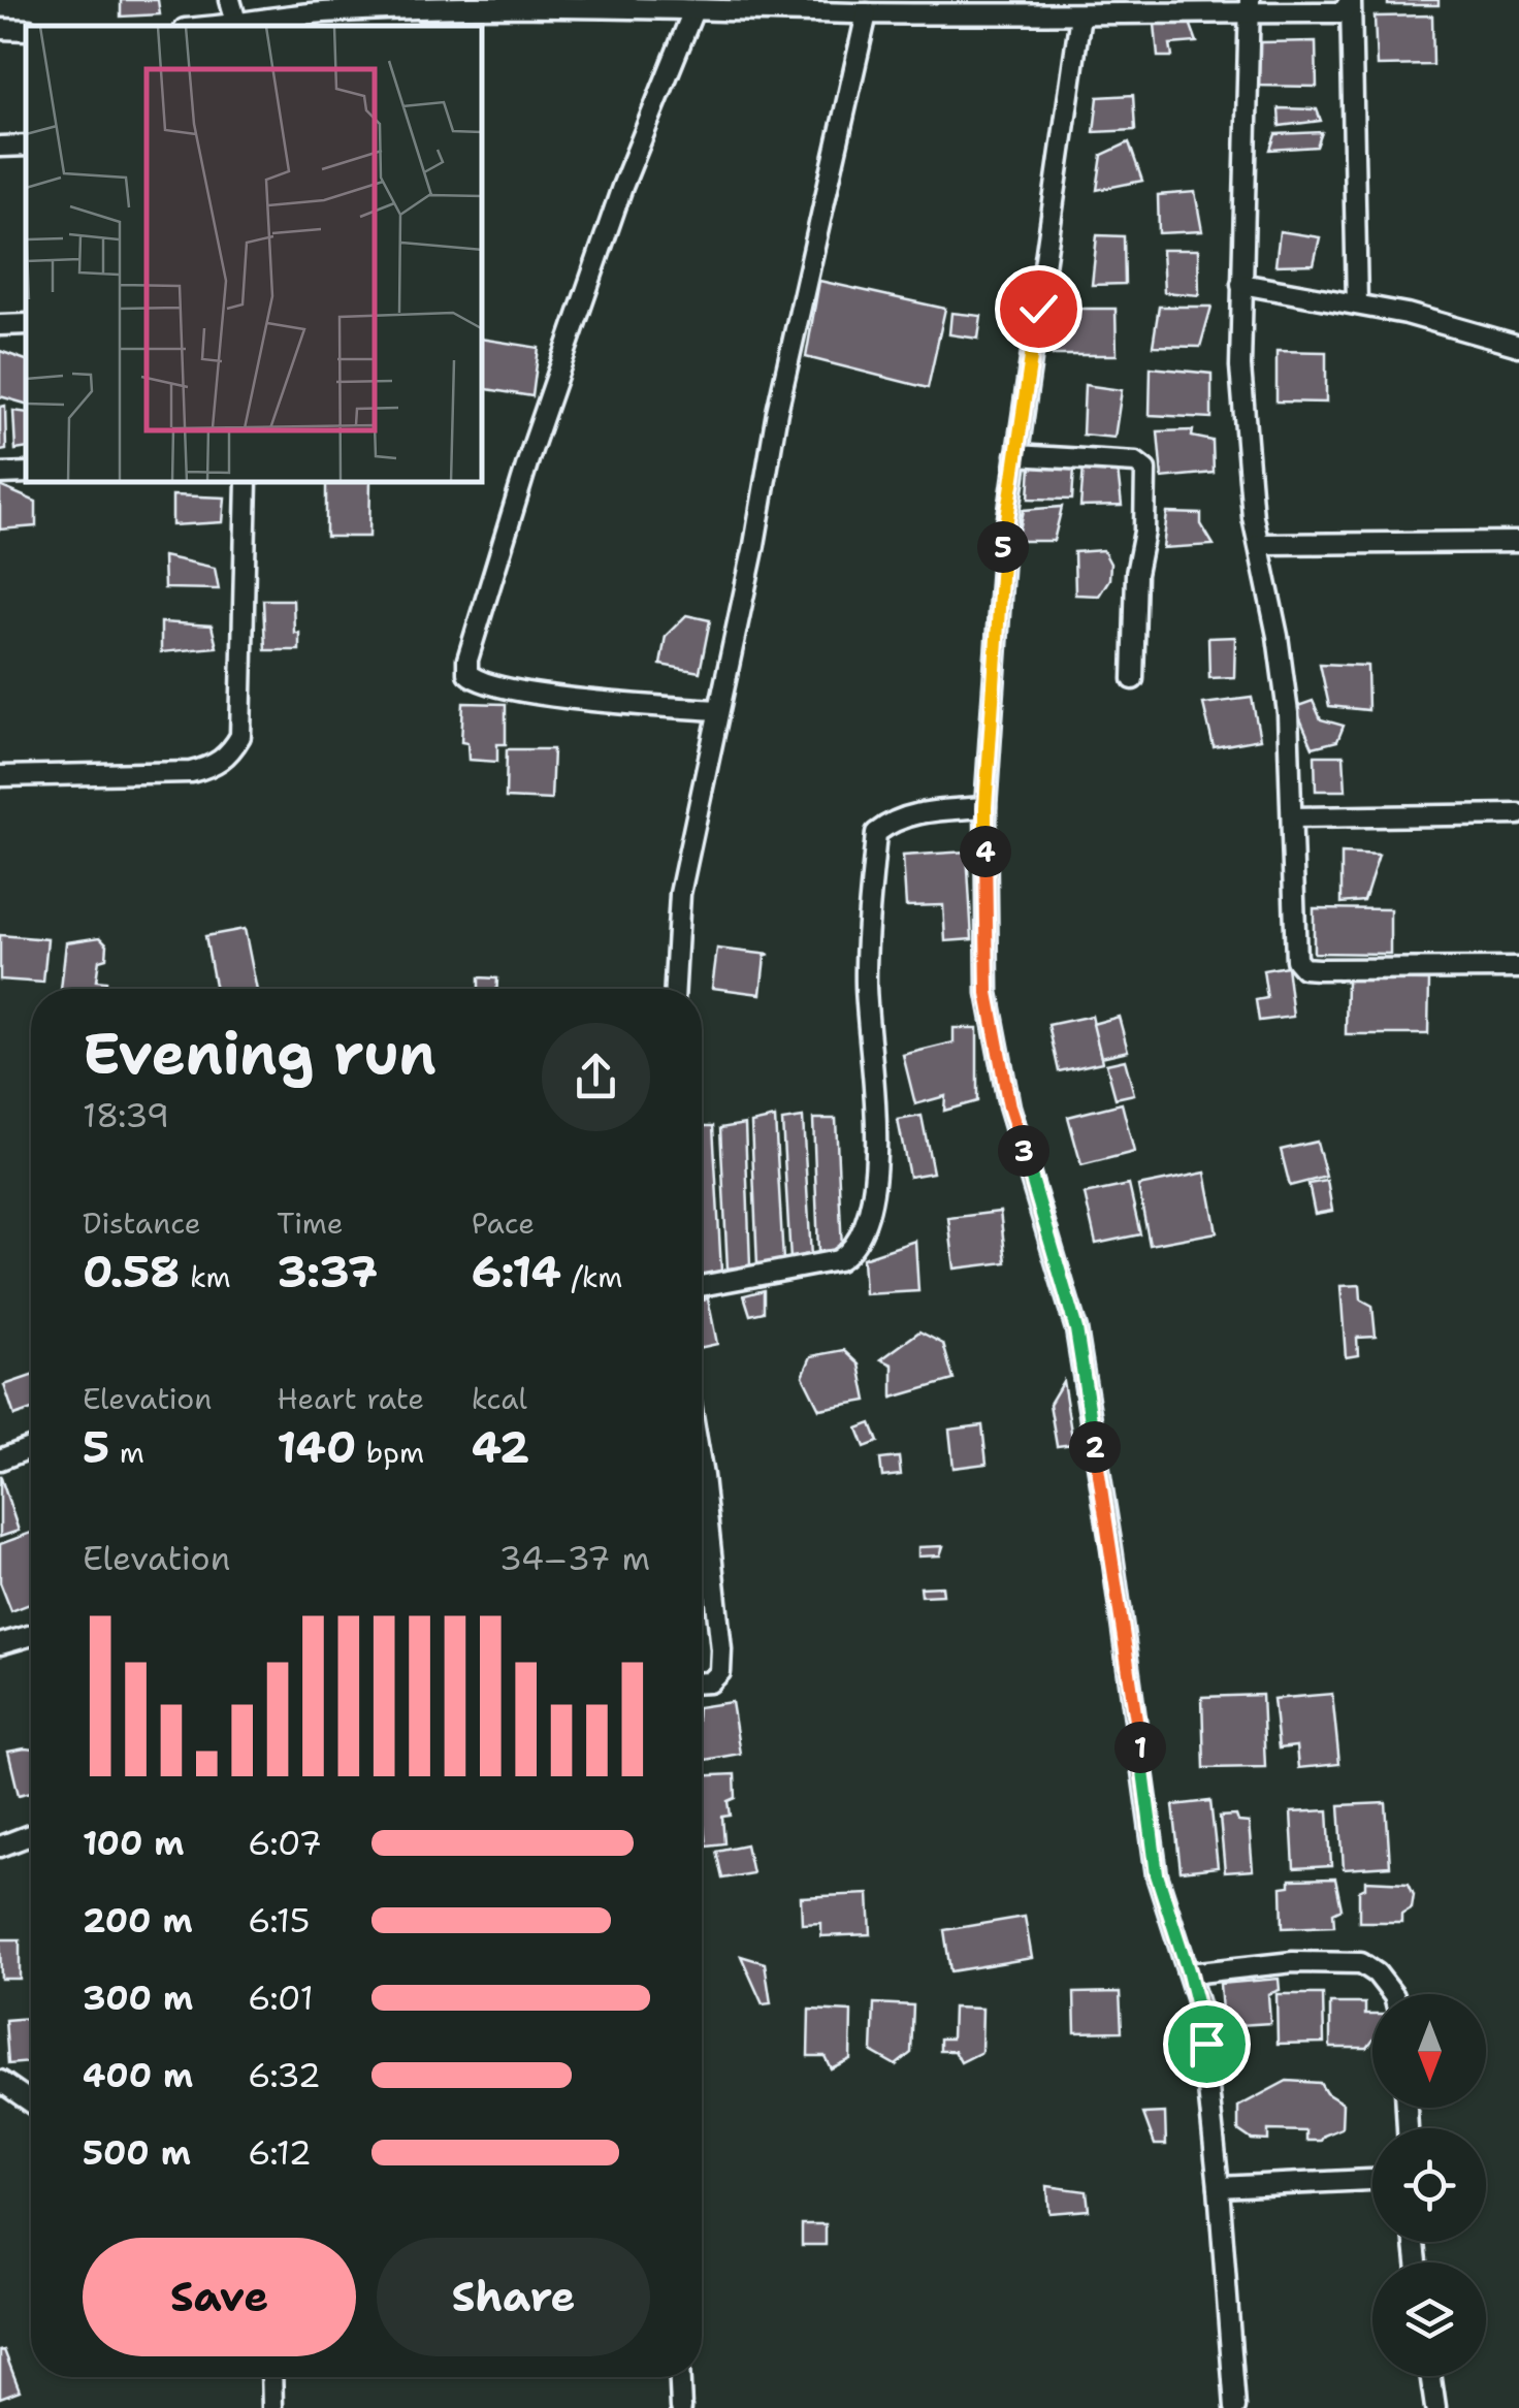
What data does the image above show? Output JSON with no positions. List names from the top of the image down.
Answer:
{
  "north": "bottom",
  "page": {
    "pins": [
      "5",
      "4",
      "3",
      "2",
      "1"
    ],
    "heading": ["Evening run", "18:39"],
    "stats": [
      ["Distance", "0.58 km"],
      ["Time", "3:37"],
      ["Pace", "6:14 /km"],
      ["Elevation", "5 m"],
      ["Heart rate", "140 bpm"],
      ["kcal", "42"]
    ],
    "chart": ["Elevation", "34–37 m"],
    "list": [
      {
        "name": "100 m",
        "note": "6:07"
      },
      {
        "name": "200 m",
        "note": "6:15"
      },
      {
        "name": "300 m",
        "note": "6:01"
      },
      {
        "name": "400 m",
        "note": "6:32"
      },
      {
        "name": "500 m",
        "note": "6:12"
      }
    ],
    "buttons": ["Save", "Share"]
  }
}
